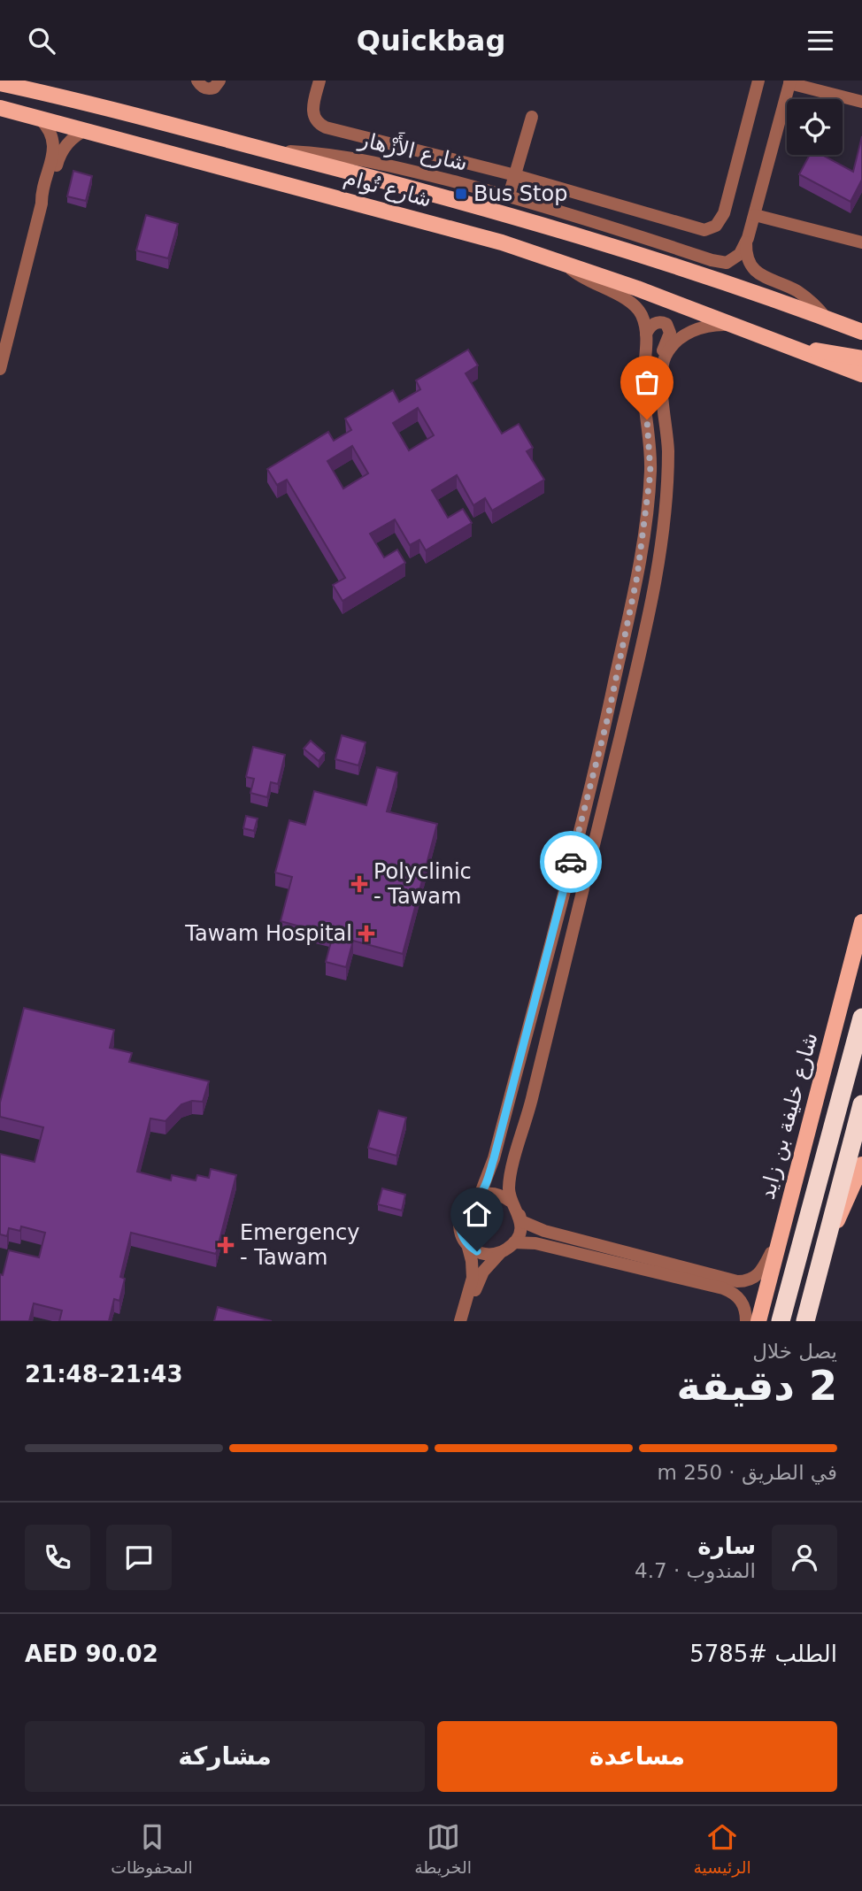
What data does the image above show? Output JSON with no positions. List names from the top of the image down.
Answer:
{
  "streets": {
    "main road": ["شارع تُوام", "شارع خليفة بن زايد"],
    "street": ["شارع الأَزْهار"]
  },
  "crossings": [
    ["شارع الأَزْهار", "شارع تُوام"]
  ],
  "places": {
    "transit": ["Bus Stop"],
    "health": ["Polyclinic - Tawam", "Tawam Hospital", "Emergency - Tawam"]
  },
  "page": {
    "header": "Quickbag",
    "heading": ["2 دقيقة", "يصل خلال", "21:43–21:48"],
    "panel": [
      "سارة",
      "المندوب · 4.7",
      "الطلب #5785",
      "AED 90.02"
    ],
    "bar": "في الطريق · 250 m",
    "buttons": ["مساعدة", "مشاركة"],
    "tabs": ["الرئيسية", "الخريطة", "المحفوظات"]
  }
}
